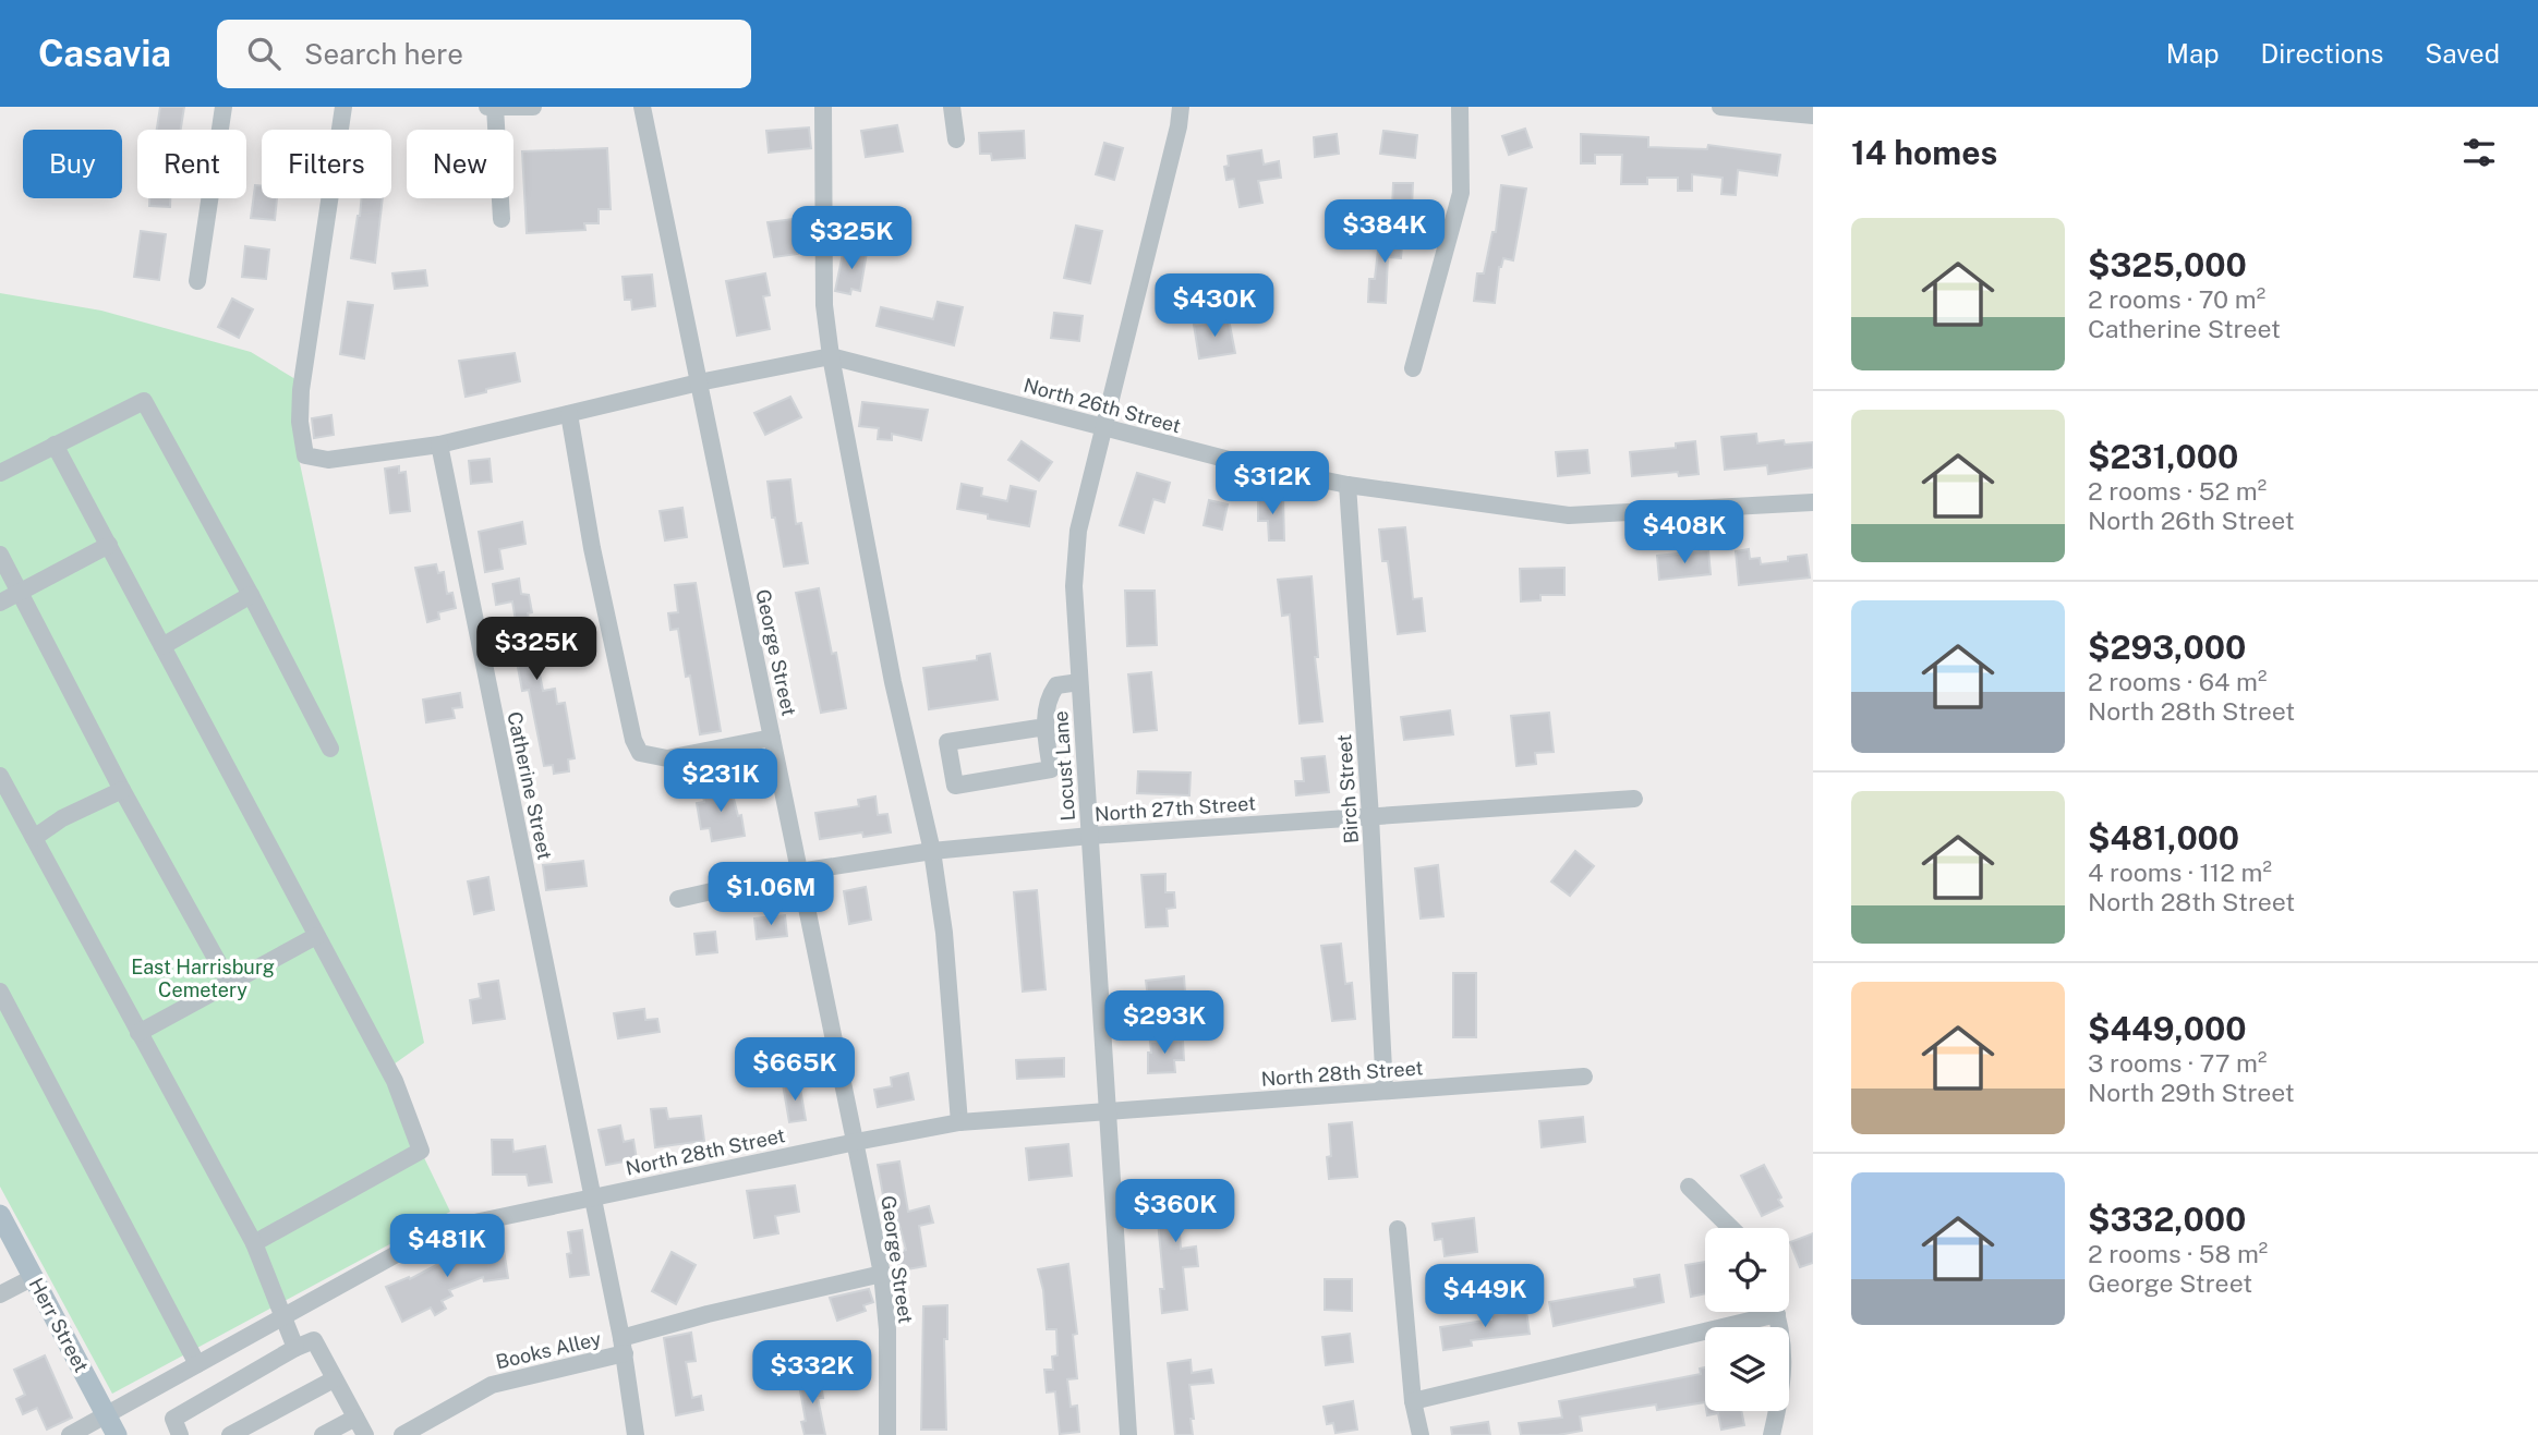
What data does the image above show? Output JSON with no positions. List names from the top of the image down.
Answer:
{
  "streets": {
    "main road": ["Herr Street"],
    "street": [
      "North 26th Street",
      "George Street",
      "Locust Lane",
      "Catherine Street",
      "Birch Street",
      "North 27th Street",
      "North 28th Street",
      "Books Alley"
    ]
  },
  "crossings": [
    ["North 26th Street", "George Street"],
    ["North 26th Street", "Locust Lane"],
    ["North 26th Street", "Catherine Street"],
    ["North 26th Street", "Birch Street"],
    ["George Street", "North 27th Street"],
    ["George Street", "North 28th Street"],
    ["George Street", "Books Alley"],
    ["Locust Lane", "North 27th Street"],
    ["Locust Lane", "North 28th Street"],
    ["Catherine Street", "North 28th Street"],
    ["Catherine Street", "Books Alley"],
    ["Birch Street", "North 27th Street"],
    ["Birch Street", "North 28th Street"],
    ["North 28th Street", "Herr Street"]
  ],
  "parks": ["East Harrisburg Cemetery"],
  "page": {
    "header": "Casavia",
    "search": "Search here",
    "nav": ["Map", "Directions", "Saved"],
    "heading": "14 homes",
    "chip": [
      "Buy",
      "Rent",
      "Filters",
      "New"
    ],
    "list": [
      {
        "name": "$325,000",
        "note": "2 rooms · 70 m² · Catherine Street"
      },
      {
        "name": "$231,000",
        "note": "2 rooms · 52 m² · North 26th Street"
      },
      {
        "name": "$293,000",
        "note": "2 rooms · 64 m² · North 28th Street"
      },
      {
        "name": "$481,000",
        "note": "4 rooms · 112 m² · North 28th Street"
      },
      {
        "name": "$449,000",
        "note": "3 rooms · 77 m² · North 29th Street"
      },
      {
        "name": "$332,000",
        "note": "2 rooms · 58 m² · George Street"
      }
    ],
    "price": [
      "$384K",
      "$325K",
      "$430K",
      "$312K",
      "$408K",
      "$325K",
      "$231K",
      "$1.06M",
      "$293K",
      "$665K",
      "$360K",
      "$481K",
      "$449K",
      "$332K"
    ]
  }
}
